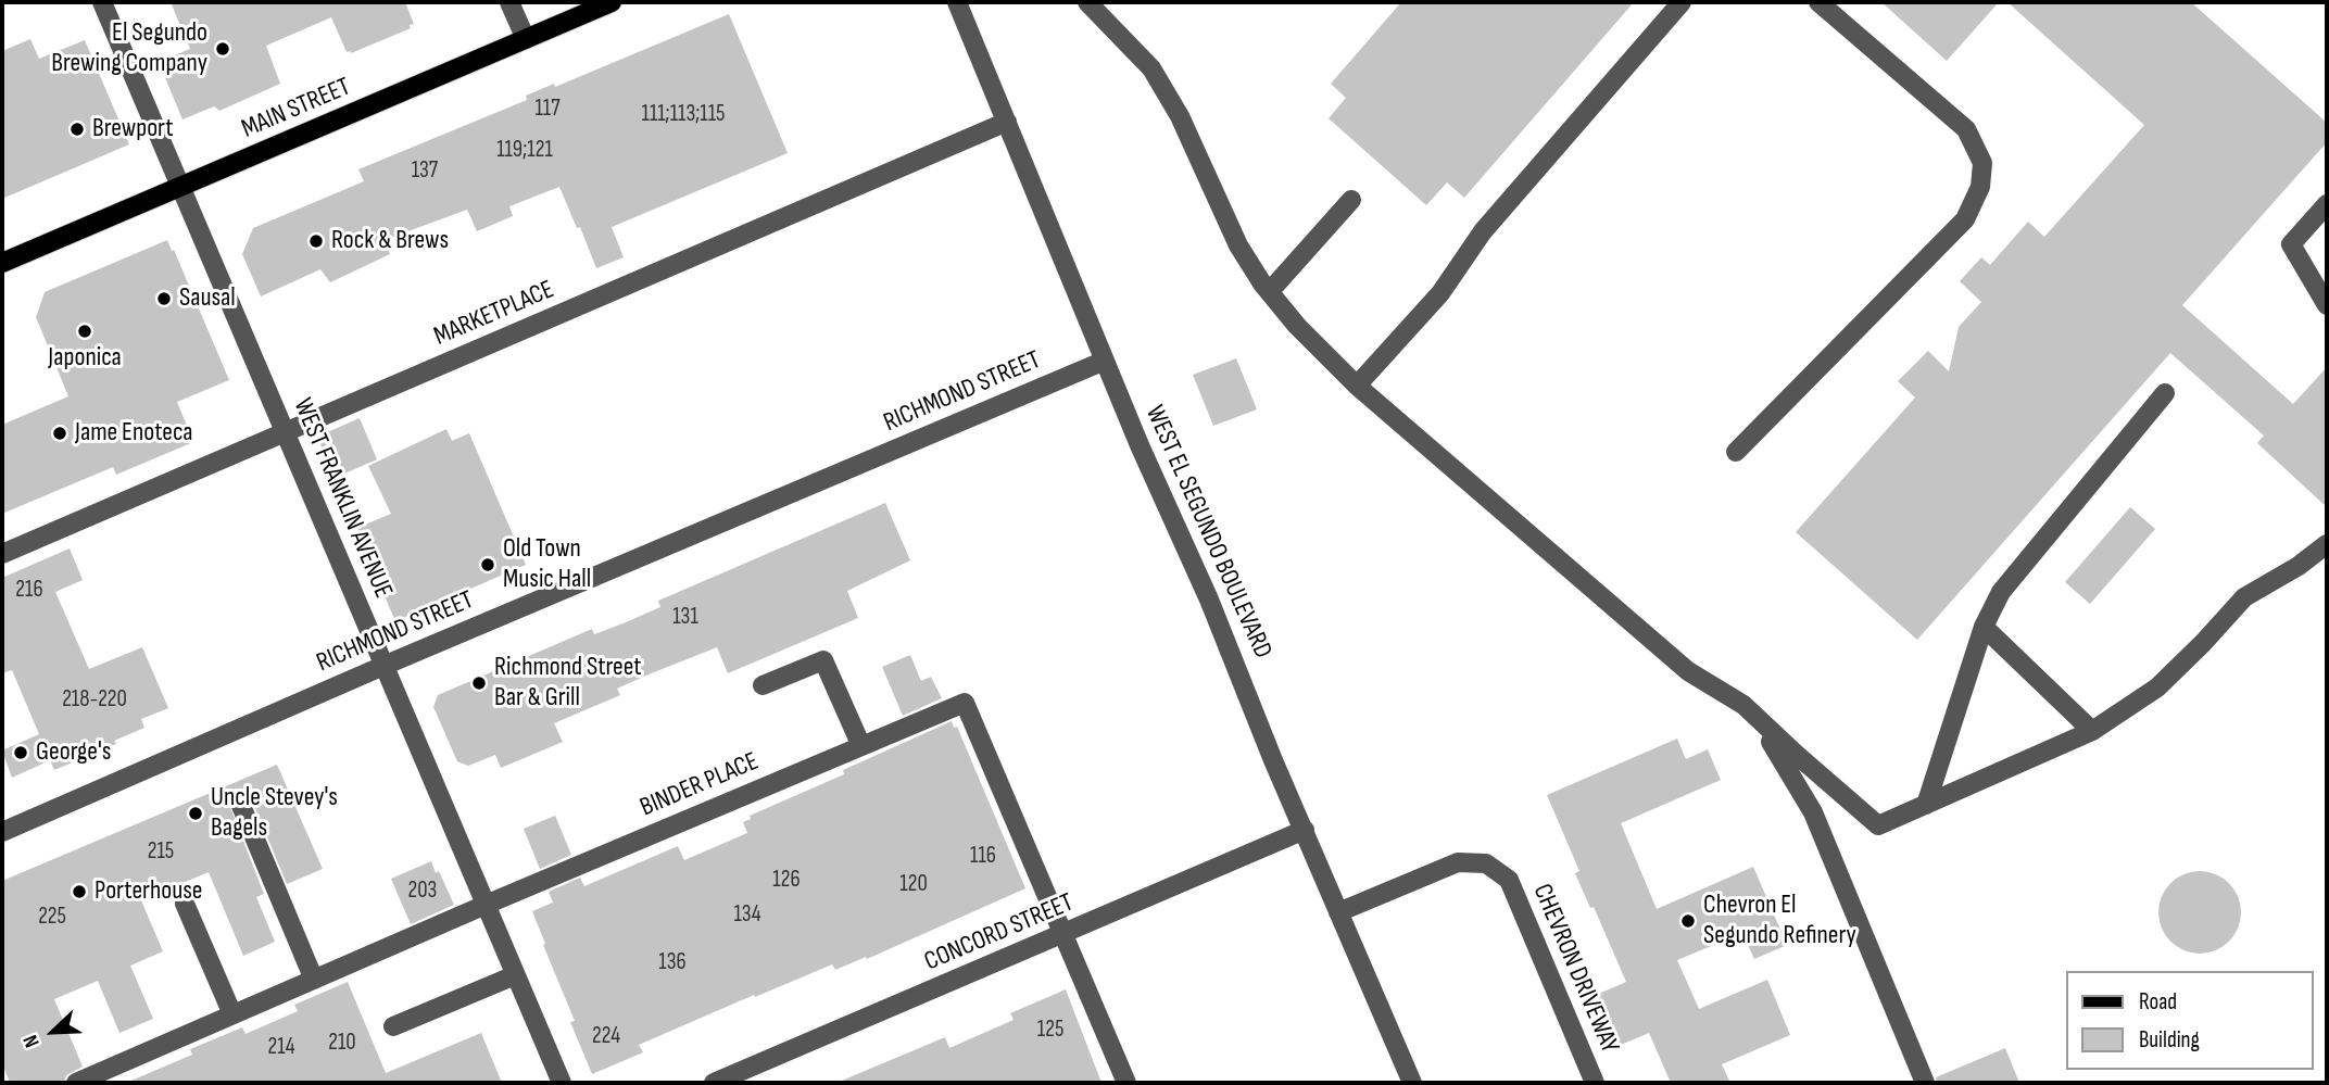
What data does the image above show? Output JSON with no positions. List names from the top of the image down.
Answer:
{
  "streets": {
    "main road": ["MAIN STREET"],
    "street": [
      "MARKETPLACE",
      "RICHMOND STREET",
      "WEST FRANKLIN AVENUE",
      "WEST EL SEGUNDO BOULEVARD",
      "BINDER PLACE",
      "CONCORD STREET",
      "CHEVRON DRIVEWAY"
    ]
  },
  "crossings": [
    ["MAIN STREET", "WEST FRANKLIN AVENUE"],
    ["MARKETPLACE", "WEST FRANKLIN AVENUE"],
    ["MARKETPLACE", "WEST EL SEGUNDO BOULEVARD"],
    ["RICHMOND STREET", "WEST FRANKLIN AVENUE"],
    ["RICHMOND STREET", "WEST EL SEGUNDO BOULEVARD"],
    ["WEST FRANKLIN AVENUE", "BINDER PLACE"],
    ["WEST EL SEGUNDO BOULEVARD", "CONCORD STREET"],
    ["WEST EL SEGUNDO BOULEVARD", "CHEVRON DRIVEWAY"],
    ["BINDER PLACE", "CONCORD STREET"]
  ],
  "places": [
    "El Segundo Brewing Company",
    "Brewport",
    "Rock & Brews",
    "Sausal",
    "Japonica",
    "Jame Enoteca",
    "Old Town Music Hall",
    "Richmond Street Bar & Grill",
    "George's",
    "Uncle Stevey's Bagels",
    "Porterhouse",
    "Chevron El Segundo Refinery"
  ],
  "house_numbers": [
    "117",
    "111;113;115",
    "119;121",
    "137",
    "216",
    "131",
    "218-220",
    "215",
    "116",
    "126",
    "120",
    "203",
    "134",
    "225",
    "136",
    "125",
    "224",
    "210",
    "214"
  ],
  "legend": ["Road", "Building"],
  "north": "bottom left"
}
